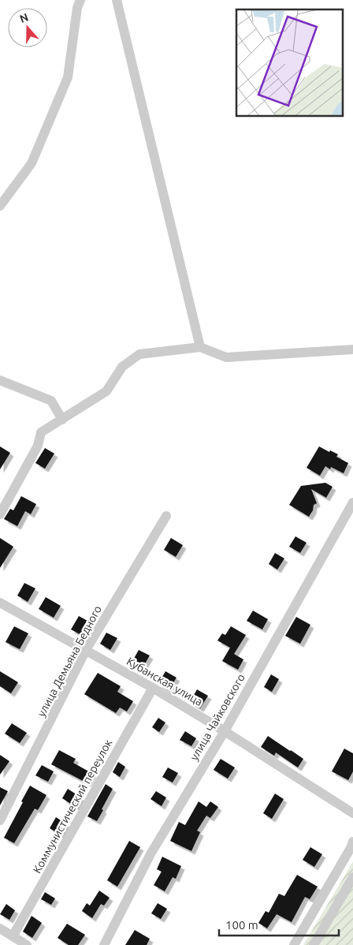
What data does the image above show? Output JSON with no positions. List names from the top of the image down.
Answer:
{
  "streets": {
    "street": [
      "улица Демьяна Бедного",
      "Кубанская улица",
      "улица Чайковского",
      "Коммунистический переулок"
    ]
  },
  "crossings": [
    ["улица Демьяна Бедного", "Кубанская улица"],
    ["Кубанская улица", "улица Чайковского"],
    ["Кубанская улица", "Коммунистический переулок"]
  ],
  "scale_bar": "100 m",
  "north": "top"
}
